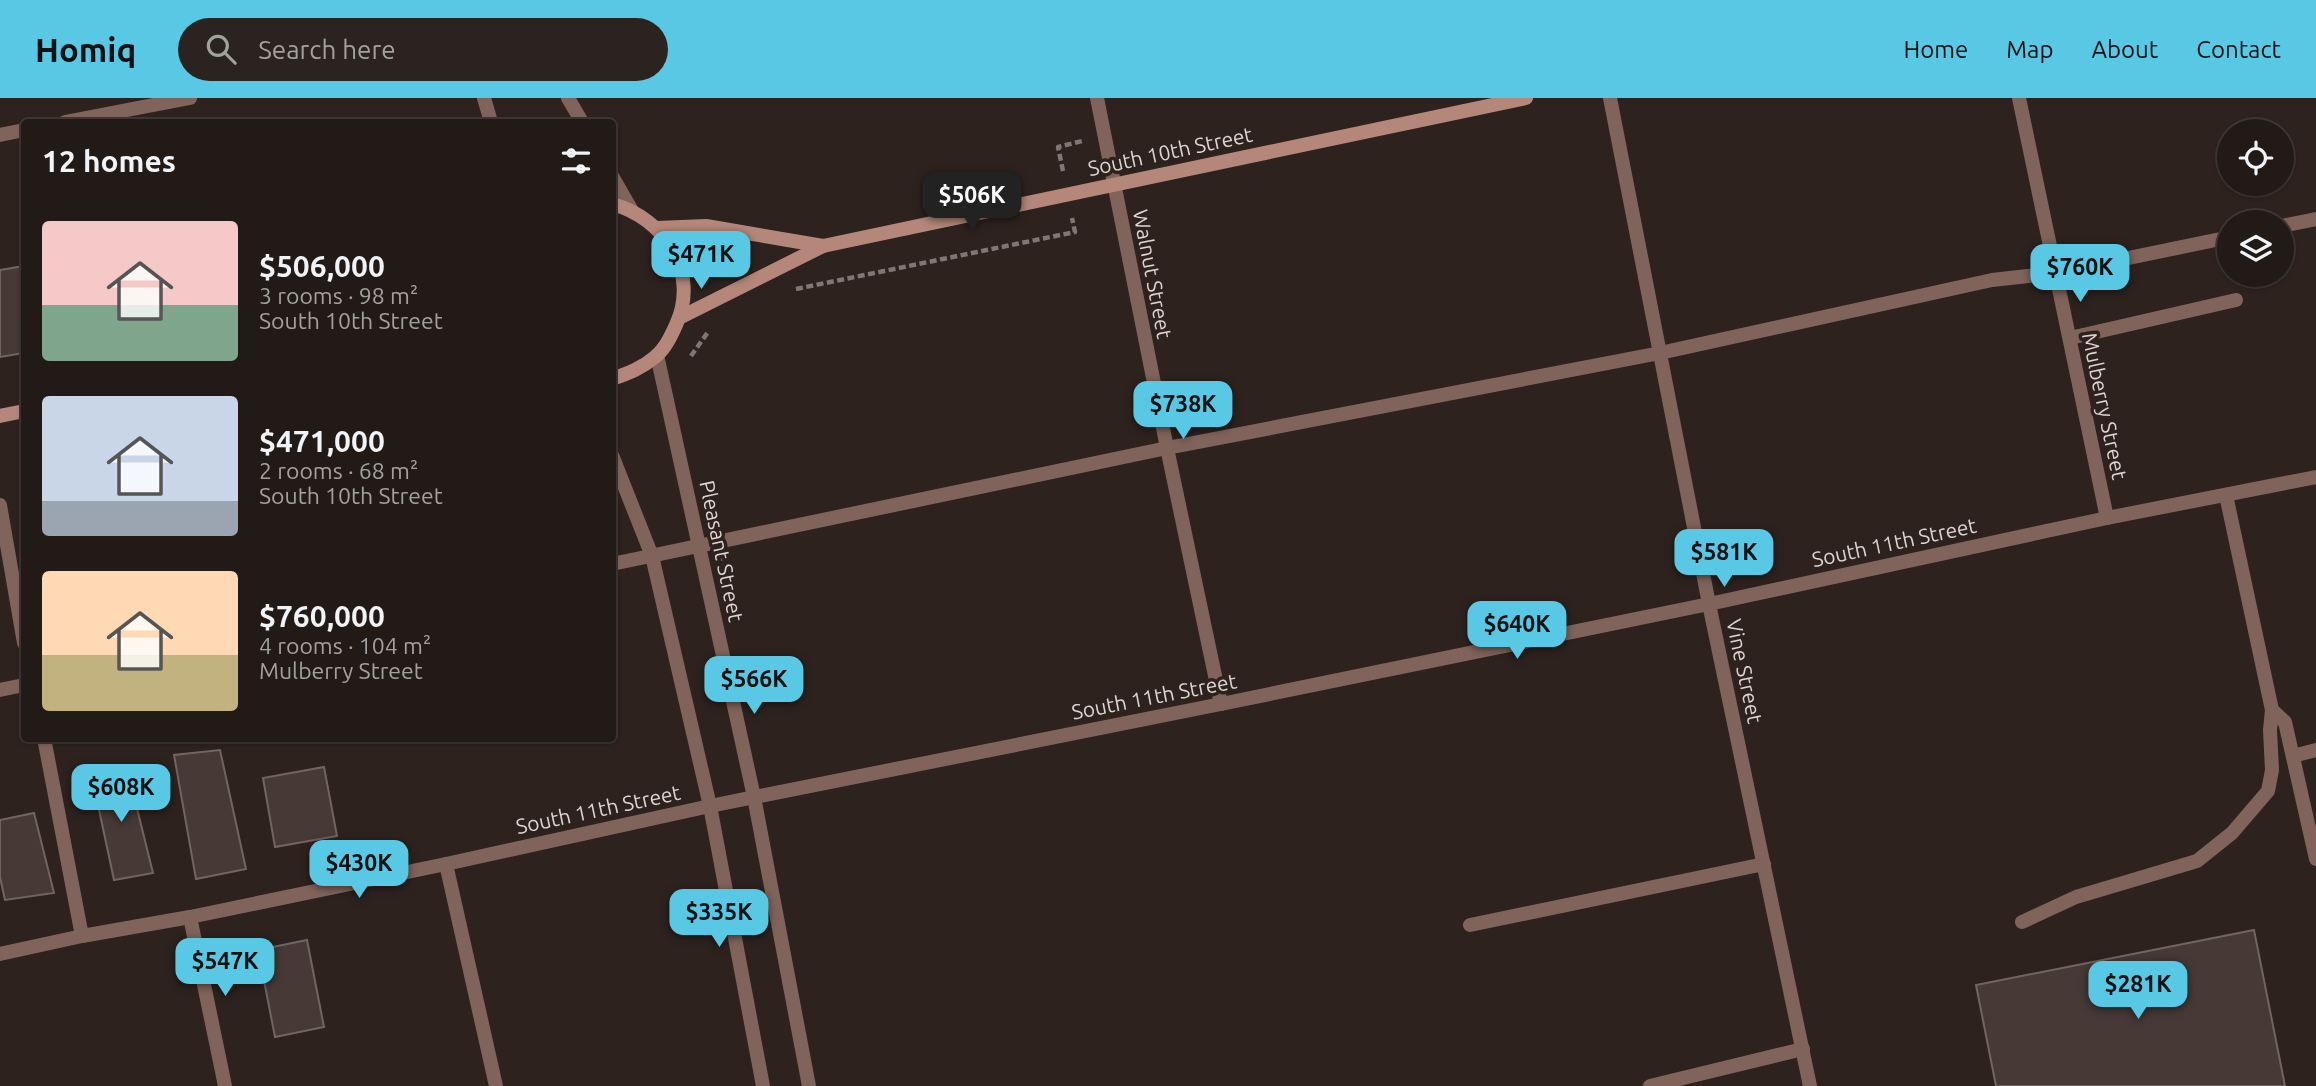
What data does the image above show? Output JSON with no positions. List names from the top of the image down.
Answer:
{
  "streets": {
    "main road": ["South 10th Street"],
    "street": [
      "Walnut Street",
      "Mulberry Street",
      "South 11th Street",
      "Pleasant Street",
      "Vine Street"
    ]
  },
  "crossings": [
    ["South 10th Street", "Walnut Street"],
    ["Walnut Street", "South 11th Street"],
    ["Mulberry Street", "South 11th Street"],
    ["South 11th Street", "Pleasant Street"],
    ["South 11th Street", "Vine Street"]
  ],
  "page": {
    "header": "Homiq",
    "search": "Search here",
    "nav": [
      "Home",
      "Map",
      "About",
      "Contact"
    ],
    "heading": "12 homes",
    "price": [
      "$506K",
      "$471K",
      "$760K",
      "$738K",
      "$581K",
      "$640K",
      "$566K",
      "$608K",
      "$430K",
      "$335K",
      "$547K",
      "$281K"
    ],
    "list": [
      {
        "name": "$506,000",
        "note": "3 rooms · 98 m² · South 10th Street"
      },
      {
        "name": "$471,000",
        "note": "2 rooms · 68 m² · South 10th Street"
      },
      {
        "name": "$760,000",
        "note": "4 rooms · 104 m² · Mulberry Street"
      }
    ]
  }
}
